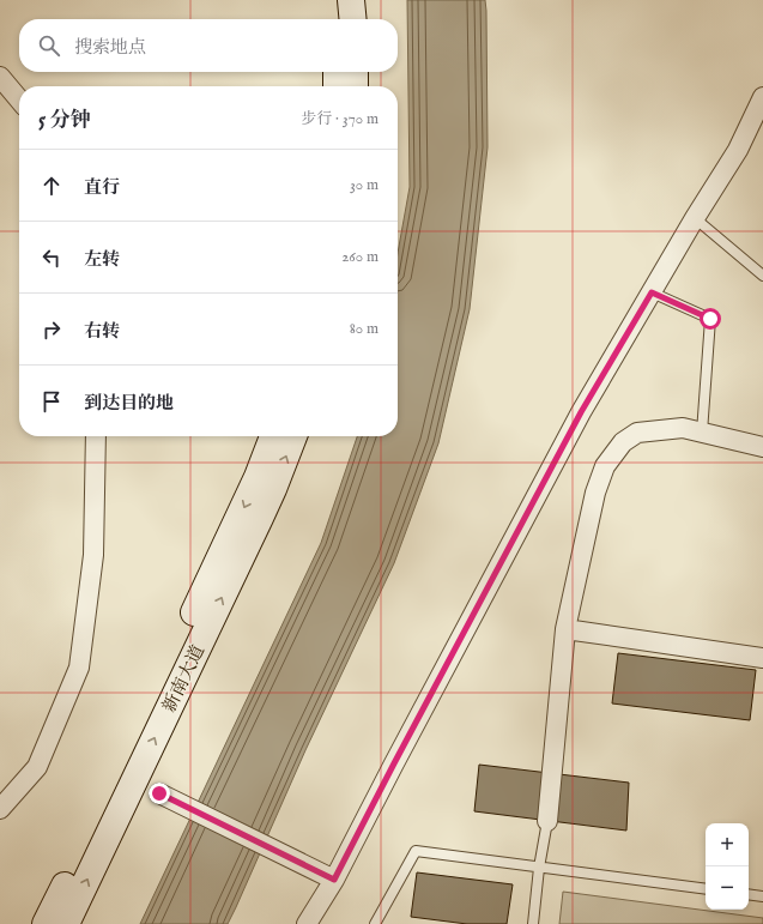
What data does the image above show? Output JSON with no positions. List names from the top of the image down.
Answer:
{
  "streets": {
    "main road": ["新南大道"]
  },
  "page": {
    "search": "搜索地点",
    "heading": ["5 分钟", "步行 · 370 m"],
    "list": [
      ["直行", "30 m"],
      ["左转", "260 m"],
      ["右转", "80 m"],
      "到达目的地"
    ],
    "map_buttons": ["+", "−"]
  }
}
